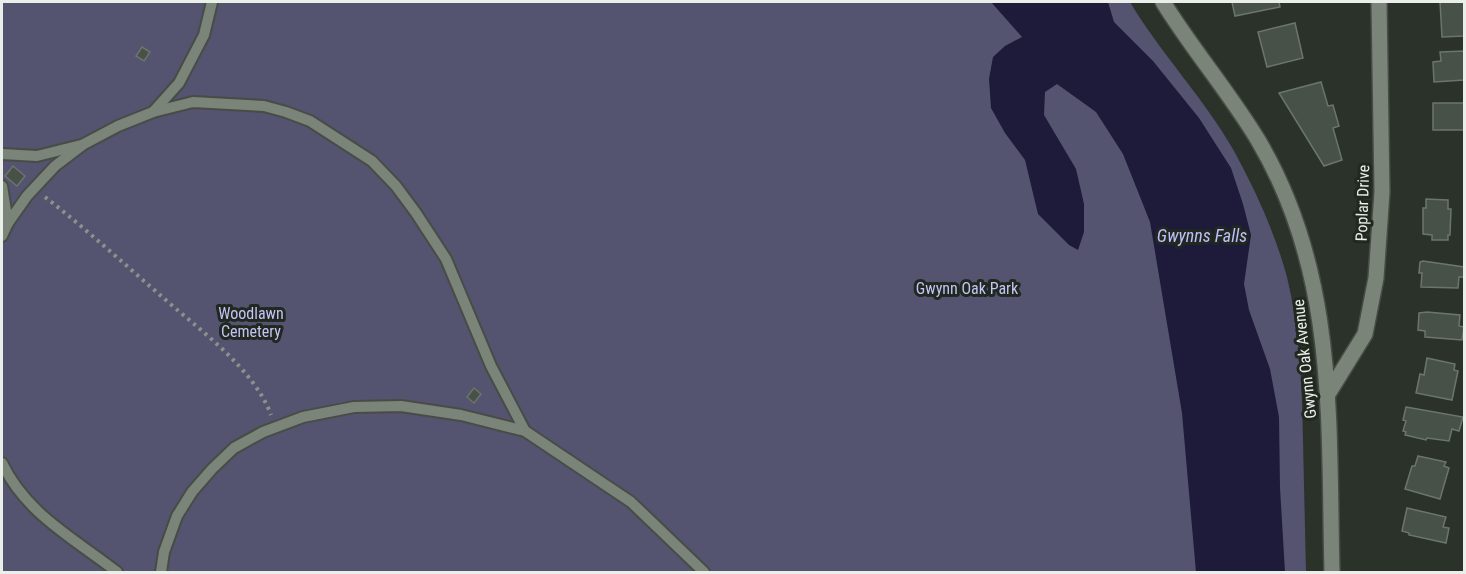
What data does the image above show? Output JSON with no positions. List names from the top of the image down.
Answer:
{
  "streets": {
    "main road": ["Poplar Drive", "Gwynn Oak Avenue"]
  },
  "crossings": [
    ["Poplar Drive", "Gwynn Oak Avenue"]
  ],
  "water": ["Gwynns Falls"],
  "parks": ["Gwynn Oak Park", "Woodlawn Cemetery"]
}
